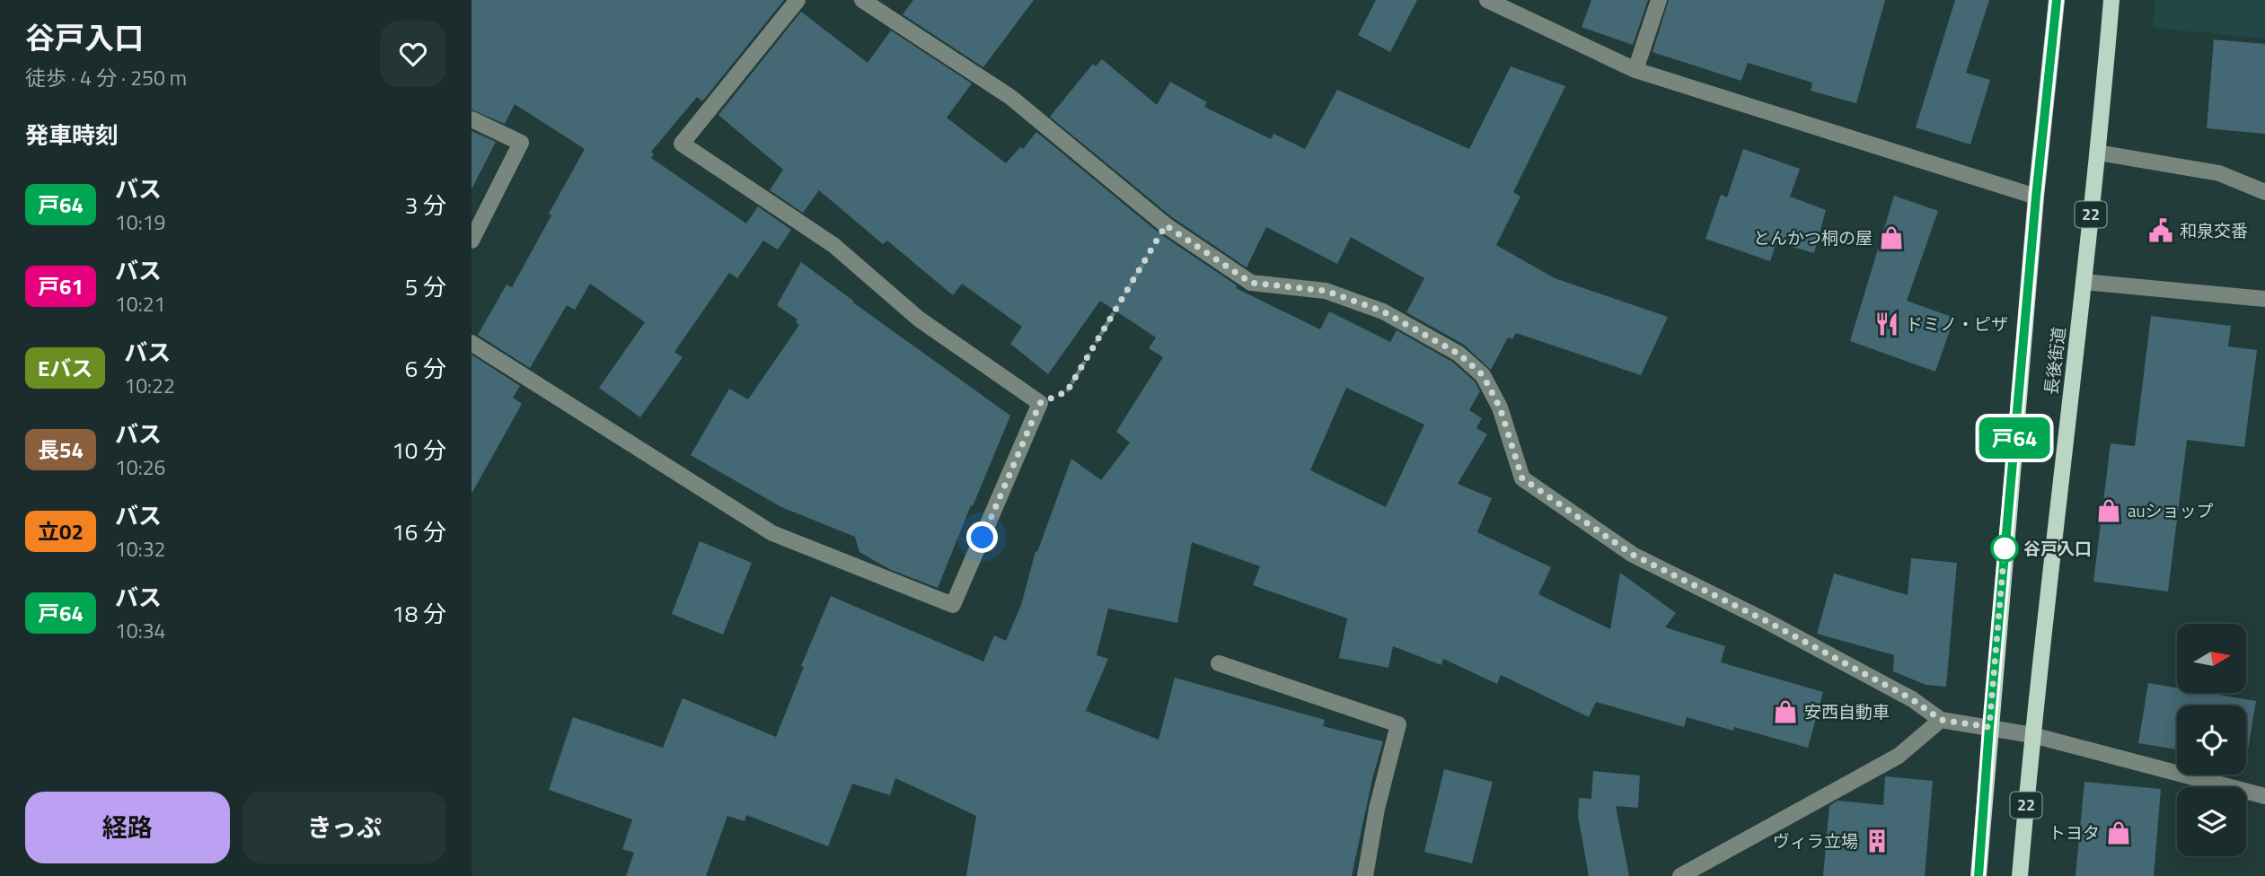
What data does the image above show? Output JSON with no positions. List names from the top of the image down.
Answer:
{
  "streets": {
    "main road": ["22", "長後街道"]
  },
  "places": {
    "public building": ["和泉交番"],
    "shop": [
      "とんかつ桐の屋",
      "auショップ",
      "安西自動車",
      "トヨタ"
    ],
    "restaurant": ["ドミノ・ピザ"],
    "other": ["谷戸入口"],
    "building": ["ヴィラ立場"]
  },
  "lines": ["bus line 戸64"],
  "north": "right",
  "page": {
    "heading": [
      ["谷戸入口", "徒歩 · 4 分 · 250 m"],
      "発車時刻"
    ],
    "on_map": "戸64",
    "list": [
      {
        "mark": "戸64",
        "name": "バス",
        "note": "10:19",
        "value": "3 分"
      },
      {
        "mark": "戸61",
        "name": "バス",
        "note": "10:21",
        "value": "5 分"
      },
      {
        "mark": "Eバス",
        "name": "バス",
        "note": "10:22",
        "value": "6 分"
      },
      {
        "mark": "長54",
        "name": "バス",
        "note": "10:26",
        "value": "10 分"
      },
      {
        "mark": "立02",
        "name": "バス",
        "note": "10:32",
        "value": "16 分"
      },
      {
        "mark": "戸64",
        "name": "バス",
        "note": "10:34",
        "value": "18 分"
      }
    ],
    "buttons": ["経路", "きっぷ"]
  }
}
